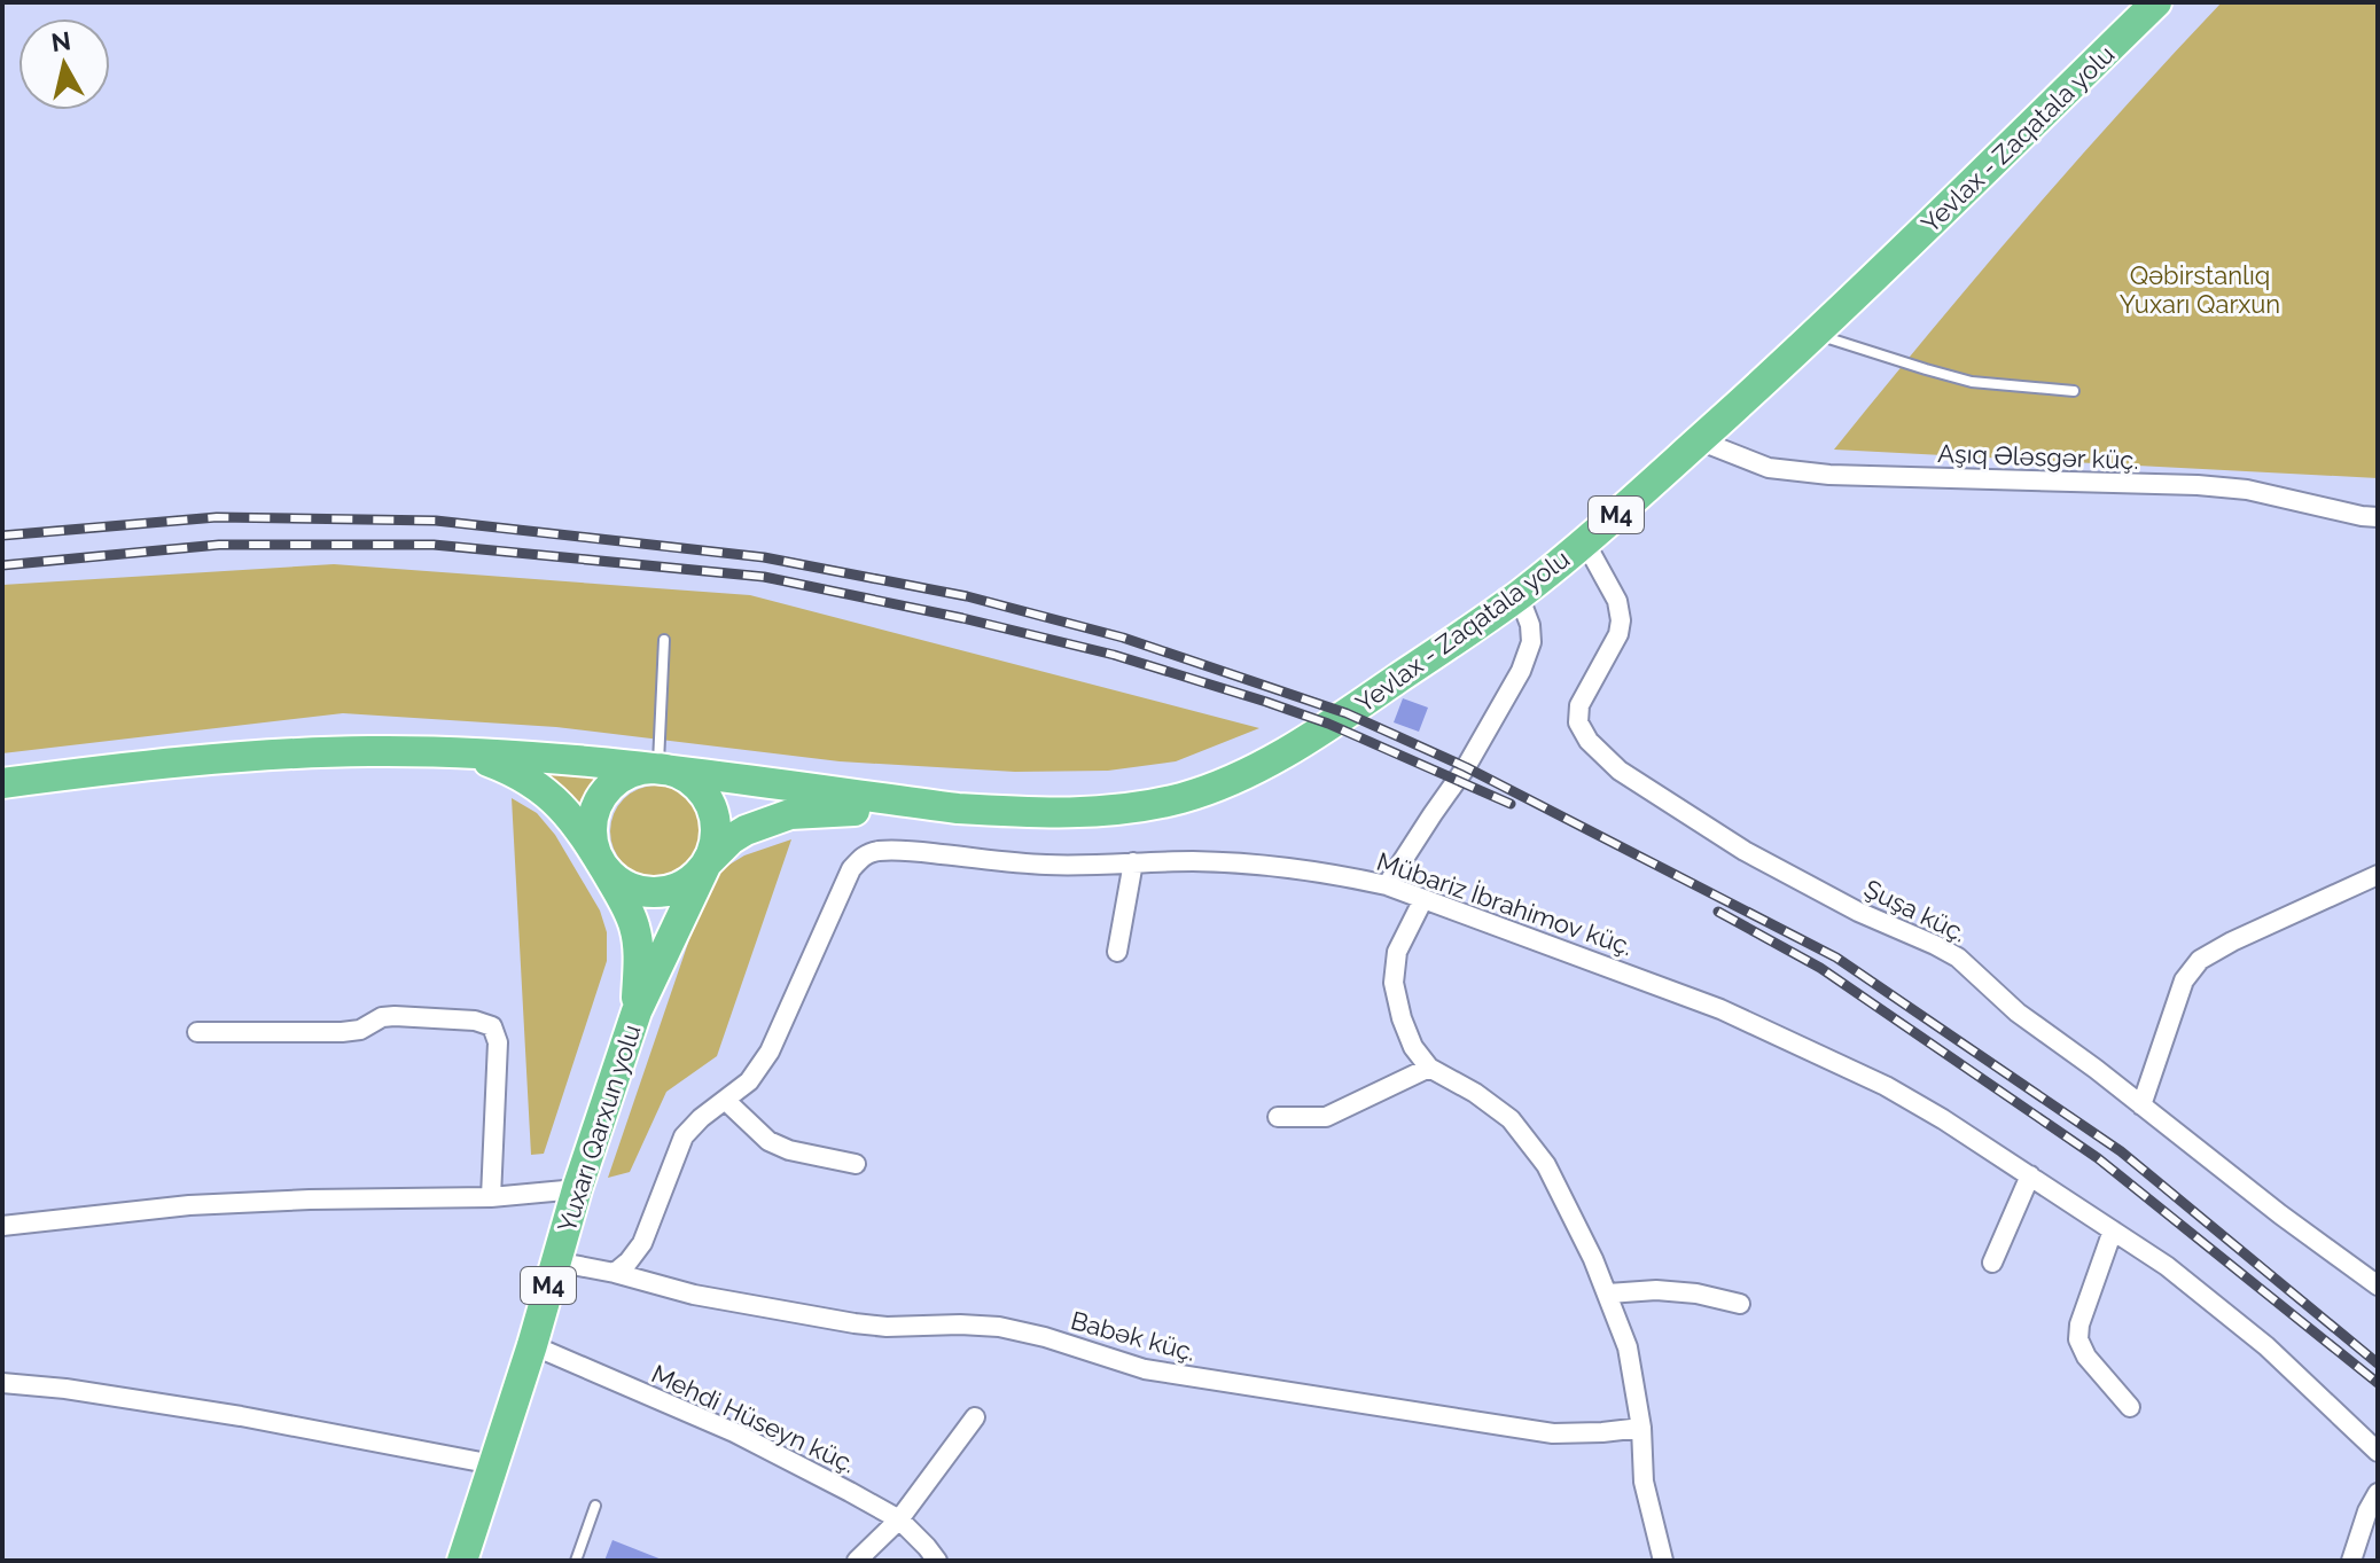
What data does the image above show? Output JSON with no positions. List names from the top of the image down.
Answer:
{
  "streets": {
    "highway": ["Yevlax - Zaqatala yolu", "M4", "Yuxarı Qarxun yolu"],
    "street": [
      "Aşıq Ələsgər küç.",
      "Mübariz İbrahimov küç.",
      "Şuşa küç.",
      "Babək küç.",
      "Mehdi Hüseyn küç."
    ]
  },
  "crossings": [
    ["Yevlax - Zaqatala yolu", "Aşıq Ələsgər küç."],
    ["Yevlax - Zaqatala yolu", "Şuşa küç."],
    ["Mübariz İbrahimov küç.", "Babək küç."],
    ["Yuxarı Qarxun yolu", "Mehdi Hüseyn küç."]
  ],
  "parks": ["Qəbirstanlıq Yuxarı Qarxun"],
  "north": "top"
}
